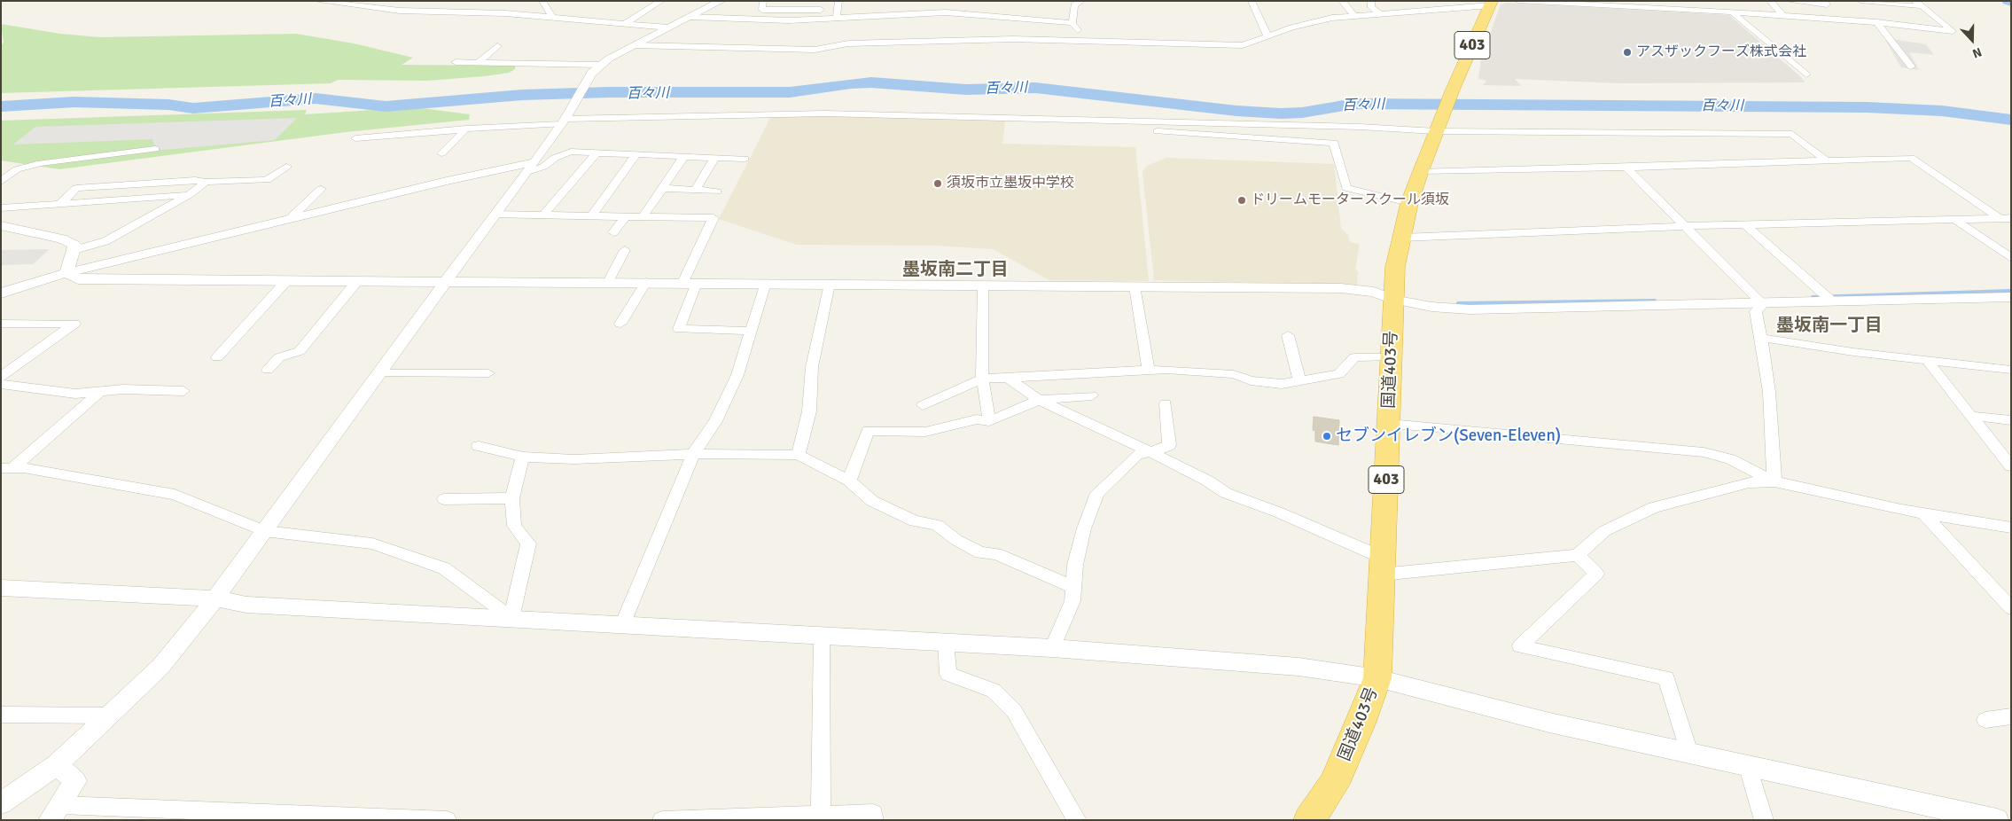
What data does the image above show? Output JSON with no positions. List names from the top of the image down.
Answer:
{
  "streets": {
    "highway": ["403", "国道403号"]
  },
  "districts": ["墨坂南二丁目", "墨坂南一丁目"],
  "water": ["百々川"],
  "places": [
    "アスザックフーズ株式会社",
    "須坂市立墨坂中学校",
    "ドリームモータースクール須坂",
    "セブンイレブン(Seven-Eleven)"
  ],
  "north": "bottom"
}
